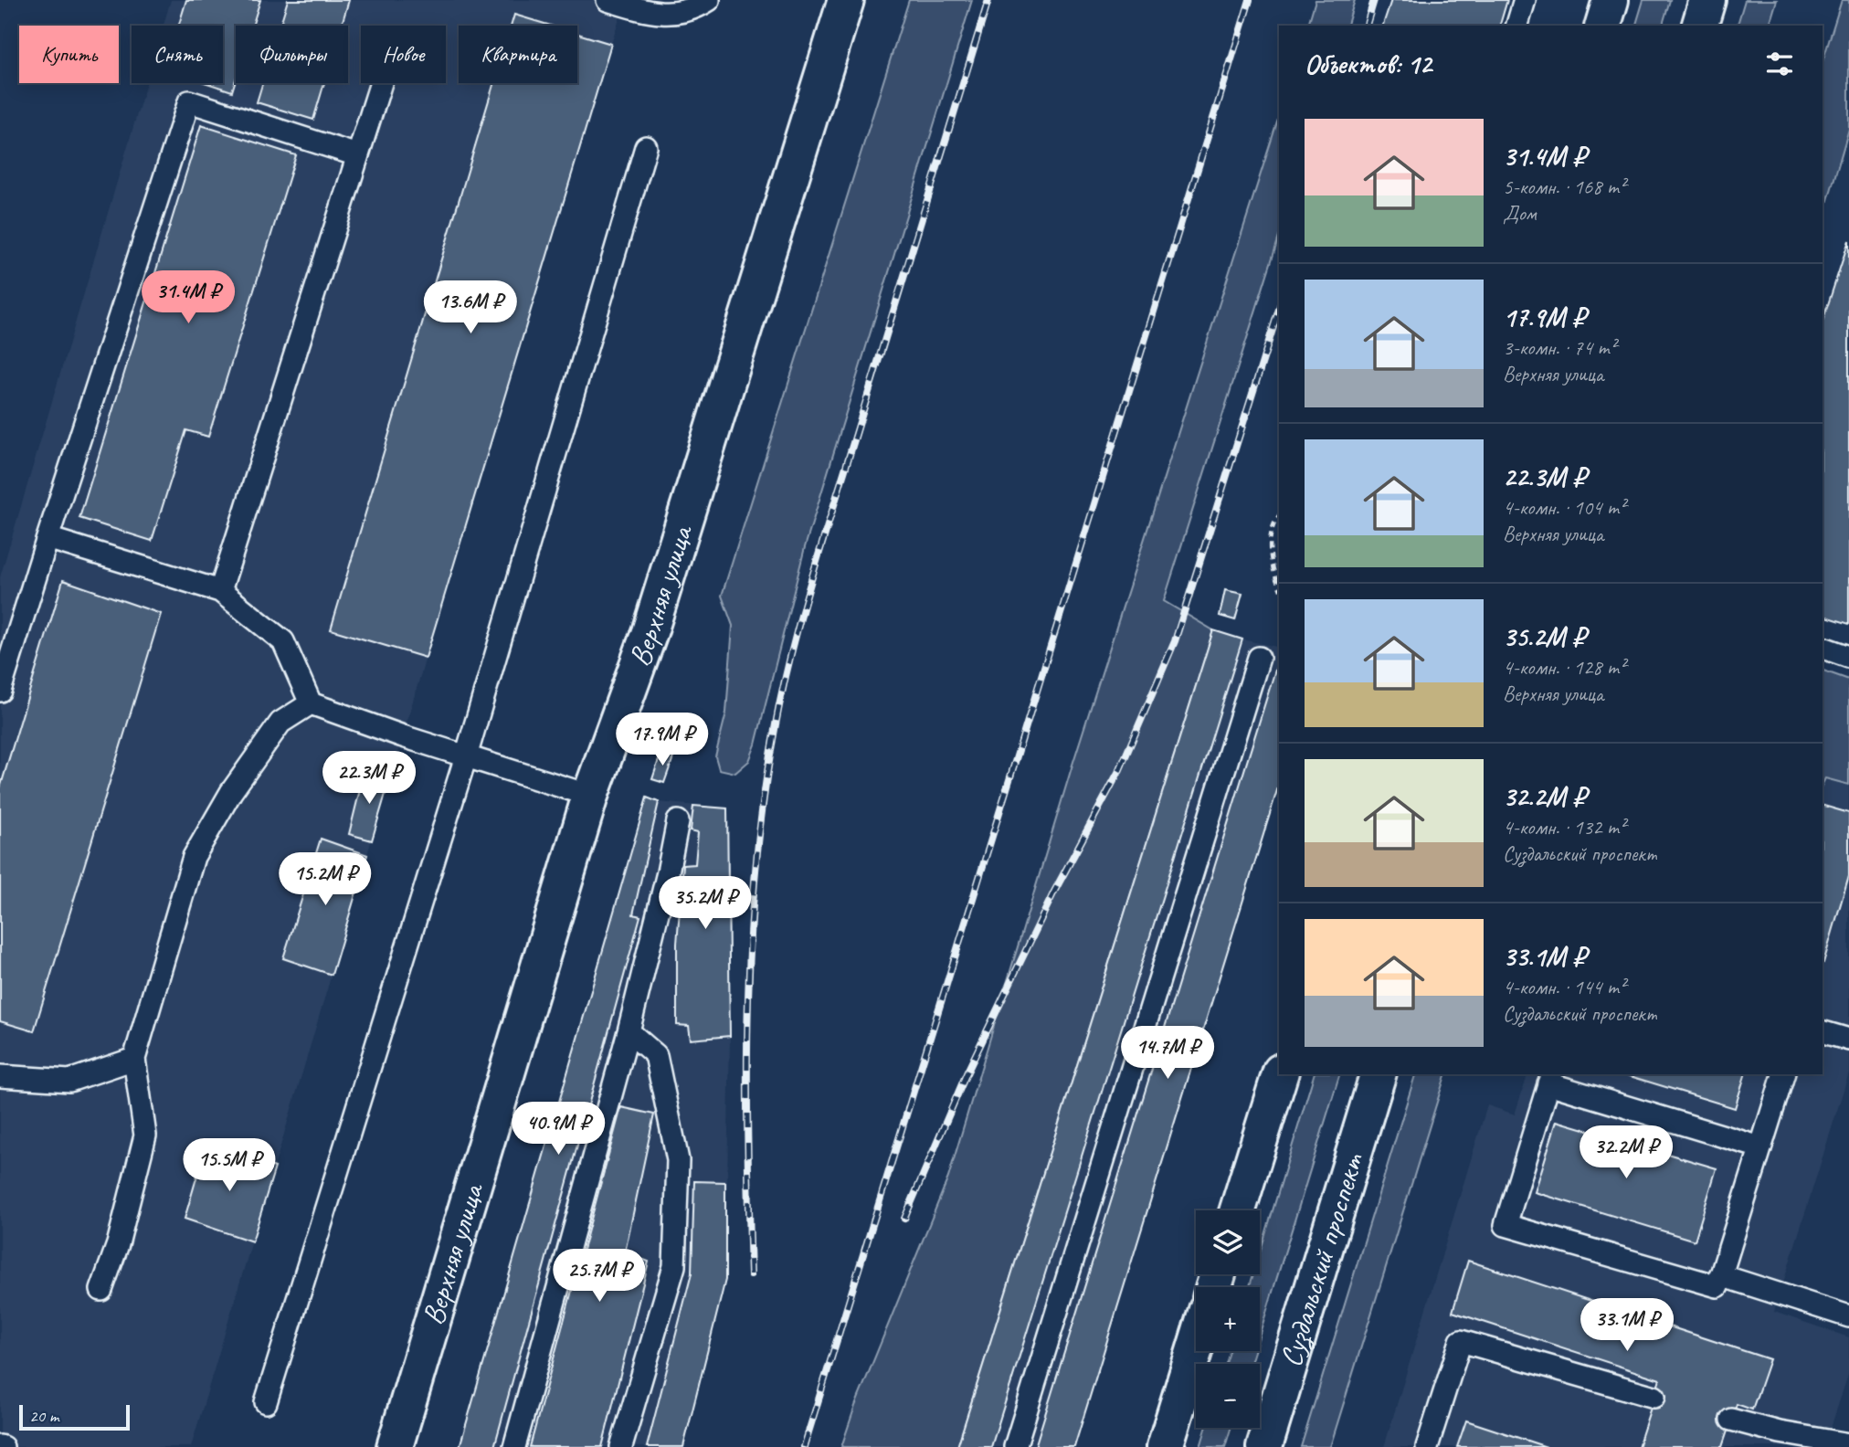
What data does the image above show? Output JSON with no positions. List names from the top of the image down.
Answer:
{
  "streets": {
    "street": ["Верхняя улица", "Суздальский проспект"]
  },
  "scale_bar": "20 m",
  "page": {
    "chip": [
      "Купить",
      "Снять",
      "Фильтры",
      "Новое",
      "Квартира"
    ],
    "heading": "Объектов: 12",
    "list": [
      {
        "name": "31.4M ₽",
        "note": "5-комн. · 168 m² · Дом"
      },
      {
        "name": "17.9M ₽",
        "note": "3-комн. · 74 m² · Верхняя улица"
      },
      {
        "name": "22.3M ₽",
        "note": "4-комн. · 104 m² · Верхняя улица"
      },
      {
        "name": "35.2M ₽",
        "note": "4-комн. · 128 m² · Верхняя улица"
      },
      {
        "name": "32.2M ₽",
        "note": "4-комн. · 132 m² · Суздальский проспект"
      },
      {
        "name": "33.1M ₽",
        "note": "4-комн. · 144 m² · Суздальский проспект"
      }
    ],
    "price": [
      "31.4M ₽",
      "13.6M ₽",
      "17.9M ₽",
      "22.3M ₽",
      "15.2M ₽",
      "35.2M ₽",
      "14.7M ₽",
      "40.9M ₽",
      "32.2M ₽",
      "15.5M ₽",
      "25.7M ₽",
      "33.1M ₽"
    ],
    "map_buttons": ["+", "−"],
    "scale": "20 m"
  }
}
